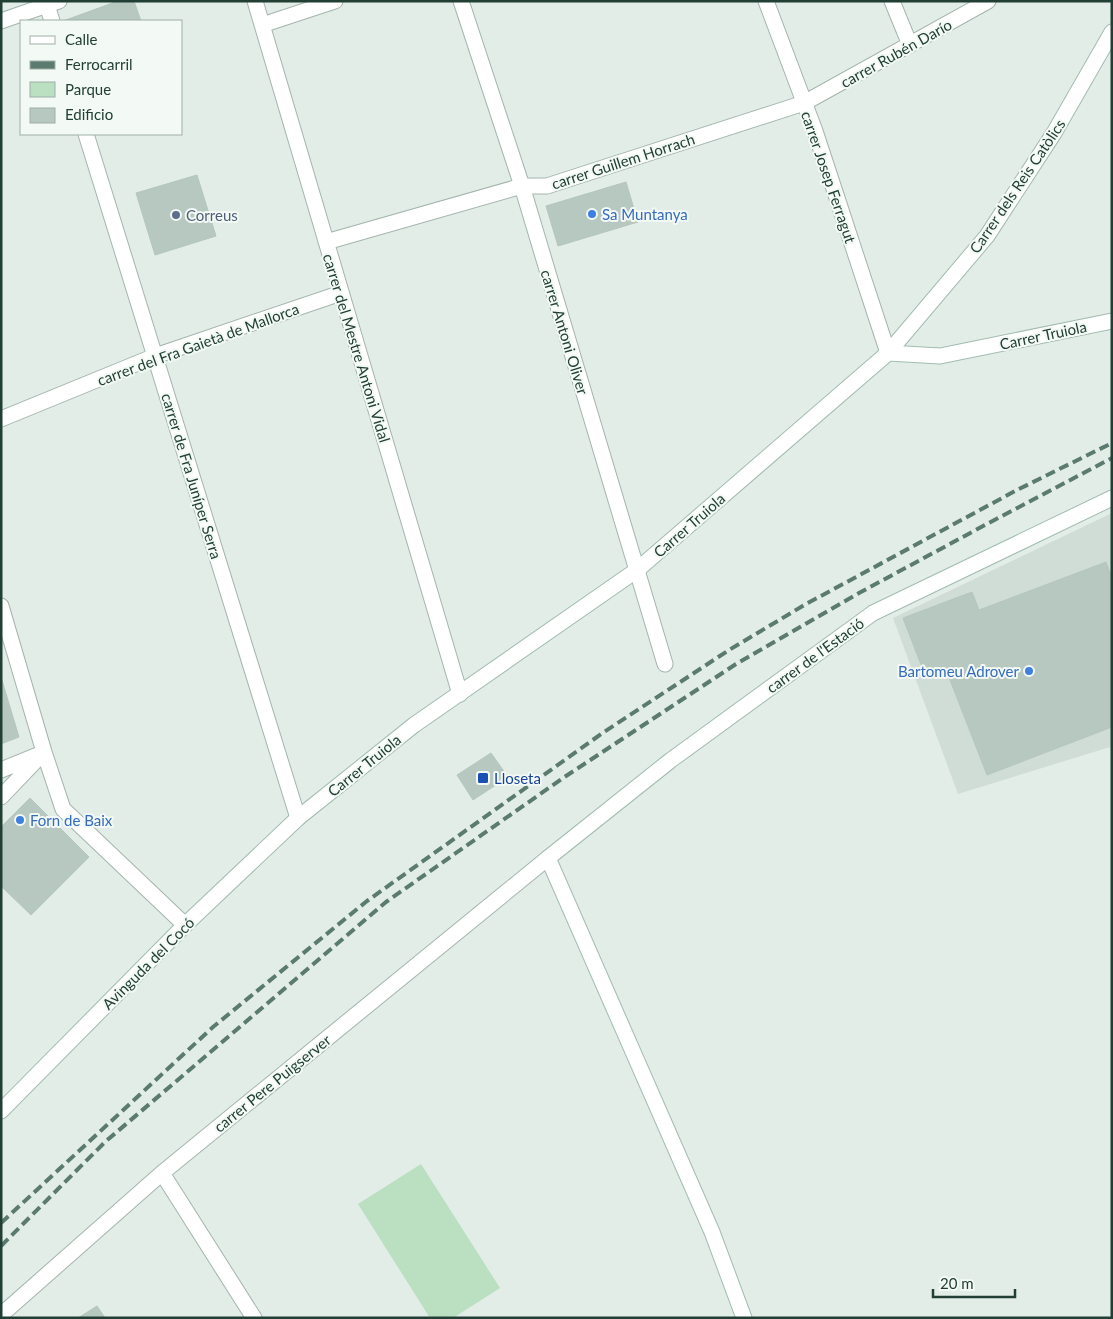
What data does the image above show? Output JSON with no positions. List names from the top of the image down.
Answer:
{
  "streets": {
    "street": [
      "carrer Rubén Darío",
      "carrer Guillem Horrach",
      "carrer Josep Ferragut",
      "Carrer dels Reis Catòlics",
      "carrer Antoni Oliver",
      "Carrer Truiola",
      "carrer del Fra Gaietà de Mallorca",
      "carrer del Mestre Antoni Vidal",
      "carrer de Fra Juníper Serra",
      "carrer de l'Estació",
      "Avinguda del Cocó",
      "carrer Pere Puigserver"
    ]
  },
  "crossings": [
    ["carrer Rubén Darío", "carrer Guillem Horrach"],
    ["carrer Rubén Darío", "carrer Josep Ferragut"],
    ["carrer Guillem Horrach", "carrer Josep Ferragut"],
    ["carrer Guillem Horrach", "carrer Antoni Oliver"],
    ["carrer Guillem Horrach", "carrer del Mestre Antoni Vidal"],
    ["carrer Josep Ferragut", "Carrer dels Reis Catòlics"],
    ["carrer Josep Ferragut", "Carrer Truiola"],
    ["Carrer dels Reis Catòlics", "Carrer Truiola"],
    ["carrer Antoni Oliver", "Carrer Truiola"],
    ["Carrer Truiola", "carrer del Mestre Antoni Vidal"],
    ["Carrer Truiola", "carrer de Fra Juníper Serra"],
    ["Carrer Truiola", "Avinguda del Cocó"],
    ["carrer del Fra Gaietà de Mallorca", "carrer del Mestre Antoni Vidal"],
    ["carrer del Fra Gaietà de Mallorca", "carrer de Fra Juníper Serra"],
    ["carrer de Fra Juníper Serra", "Avinguda del Cocó"],
    ["carrer de l'Estació", "carrer Pere Puigserver"]
  ],
  "places": {
    "other": [
      "Sa Muntanya",
      "Correus",
      "Bartomeu Adrover",
      "Forn de Baix"
    ],
    "transit": ["Lloseta"]
  },
  "legend": [
    "Calle",
    "Ferrocarril",
    "Parque",
    "Edificio"
  ],
  "scale_bar": "20 m"
}
